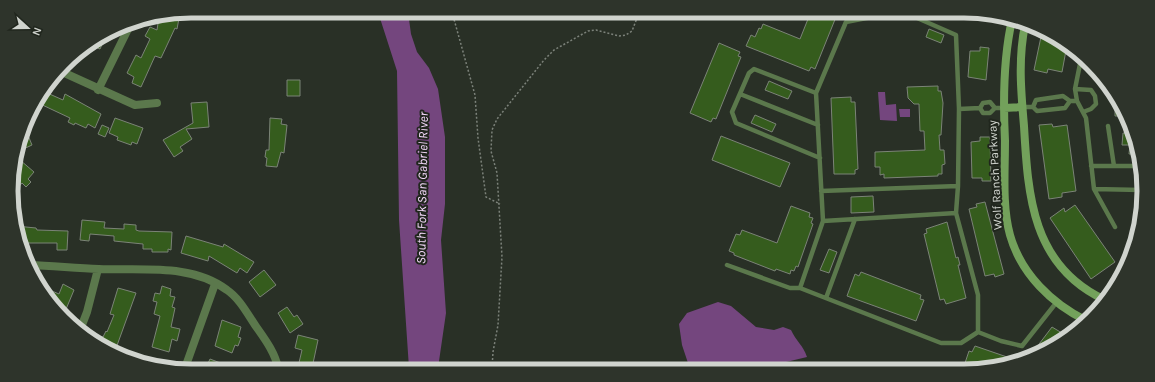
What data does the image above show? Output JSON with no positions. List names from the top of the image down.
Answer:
{
  "streets": {
    "street": ["Wolf Ranch Parkway"]
  },
  "water": ["South Fork San Gabriel River"],
  "north": "right"
}
